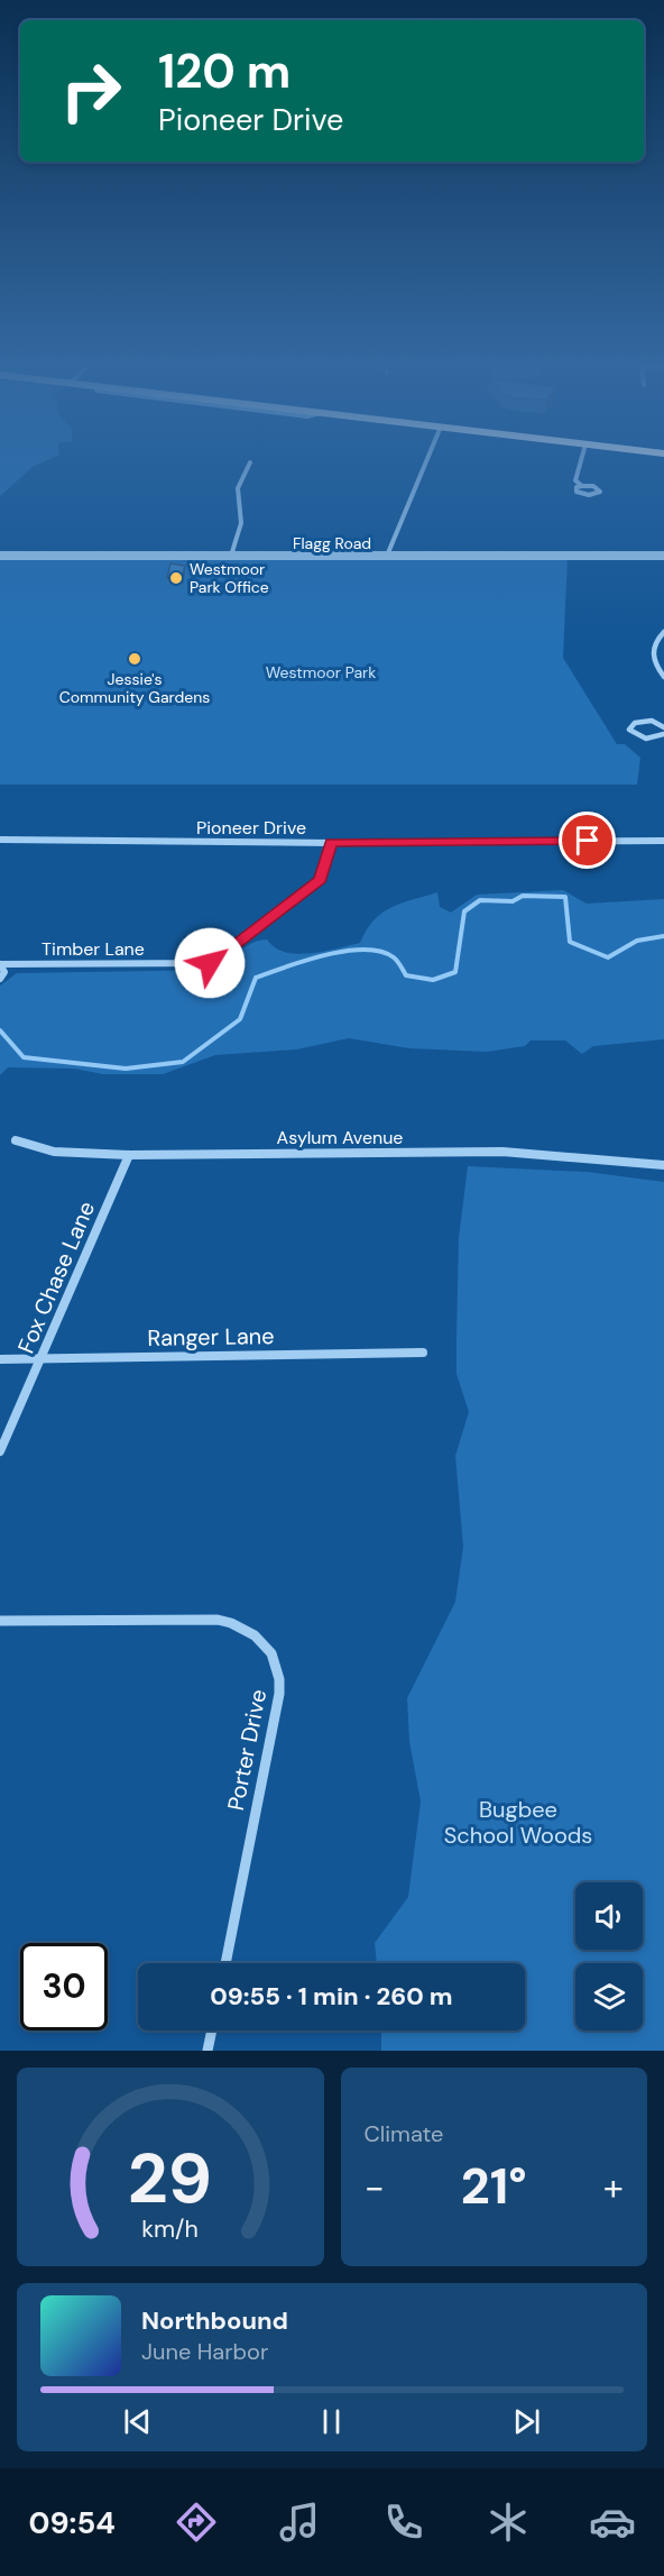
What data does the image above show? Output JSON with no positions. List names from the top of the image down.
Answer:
{
  "streets": {
    "street": [
      "Flagg Road",
      "Pioneer Drive",
      "Timber Lane",
      "Asylum Avenue",
      "Fox Chase Lane",
      "Ranger Lane",
      "Porter Drive"
    ]
  },
  "crossings": [
    ["Pioneer Drive", "Timber Lane"],
    ["Asylum Avenue", "Fox Chase Lane"],
    ["Fox Chase Lane", "Ranger Lane"]
  ],
  "parks": ["Westmoor Park", "Bugbee School Woods"],
  "places": ["Westmoor Park Office", "Jessie's Community Gardens"],
  "page": {
    "turn": ["120 m", "Pioneer Drive"],
    "limit": "30",
    "trip": "09:55 · 1 min · 260 m",
    "tile": "Climate",
    "heat": ["−", "21°", "+"],
    "song": ["Northbound", "June Harbor"],
    "tabs": "09:54",
    "gauge": ["29", "km/h"]
  }
}
